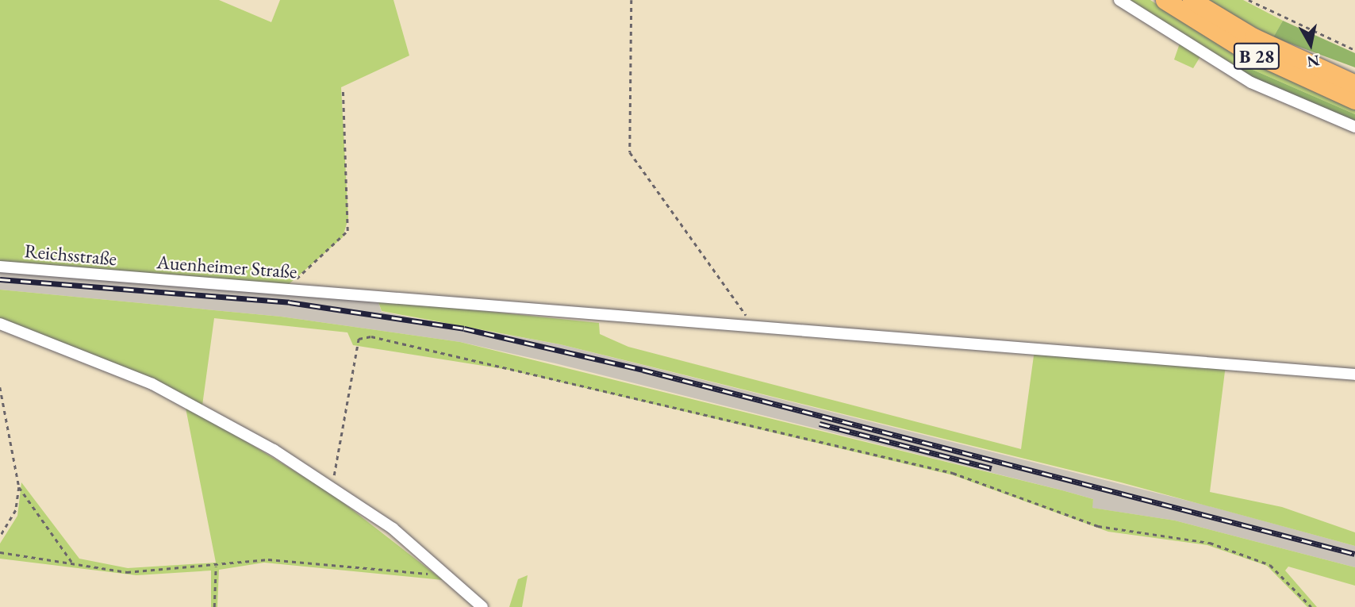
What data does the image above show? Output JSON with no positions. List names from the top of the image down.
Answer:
{
  "streets": {
    "highway": ["B 28"],
    "street": ["Reichsstraße", "Auenheimer Straße"]
  },
  "crossings": [
    ["Reichsstraße", "Auenheimer Straße"]
  ],
  "north": "bottom"
}
